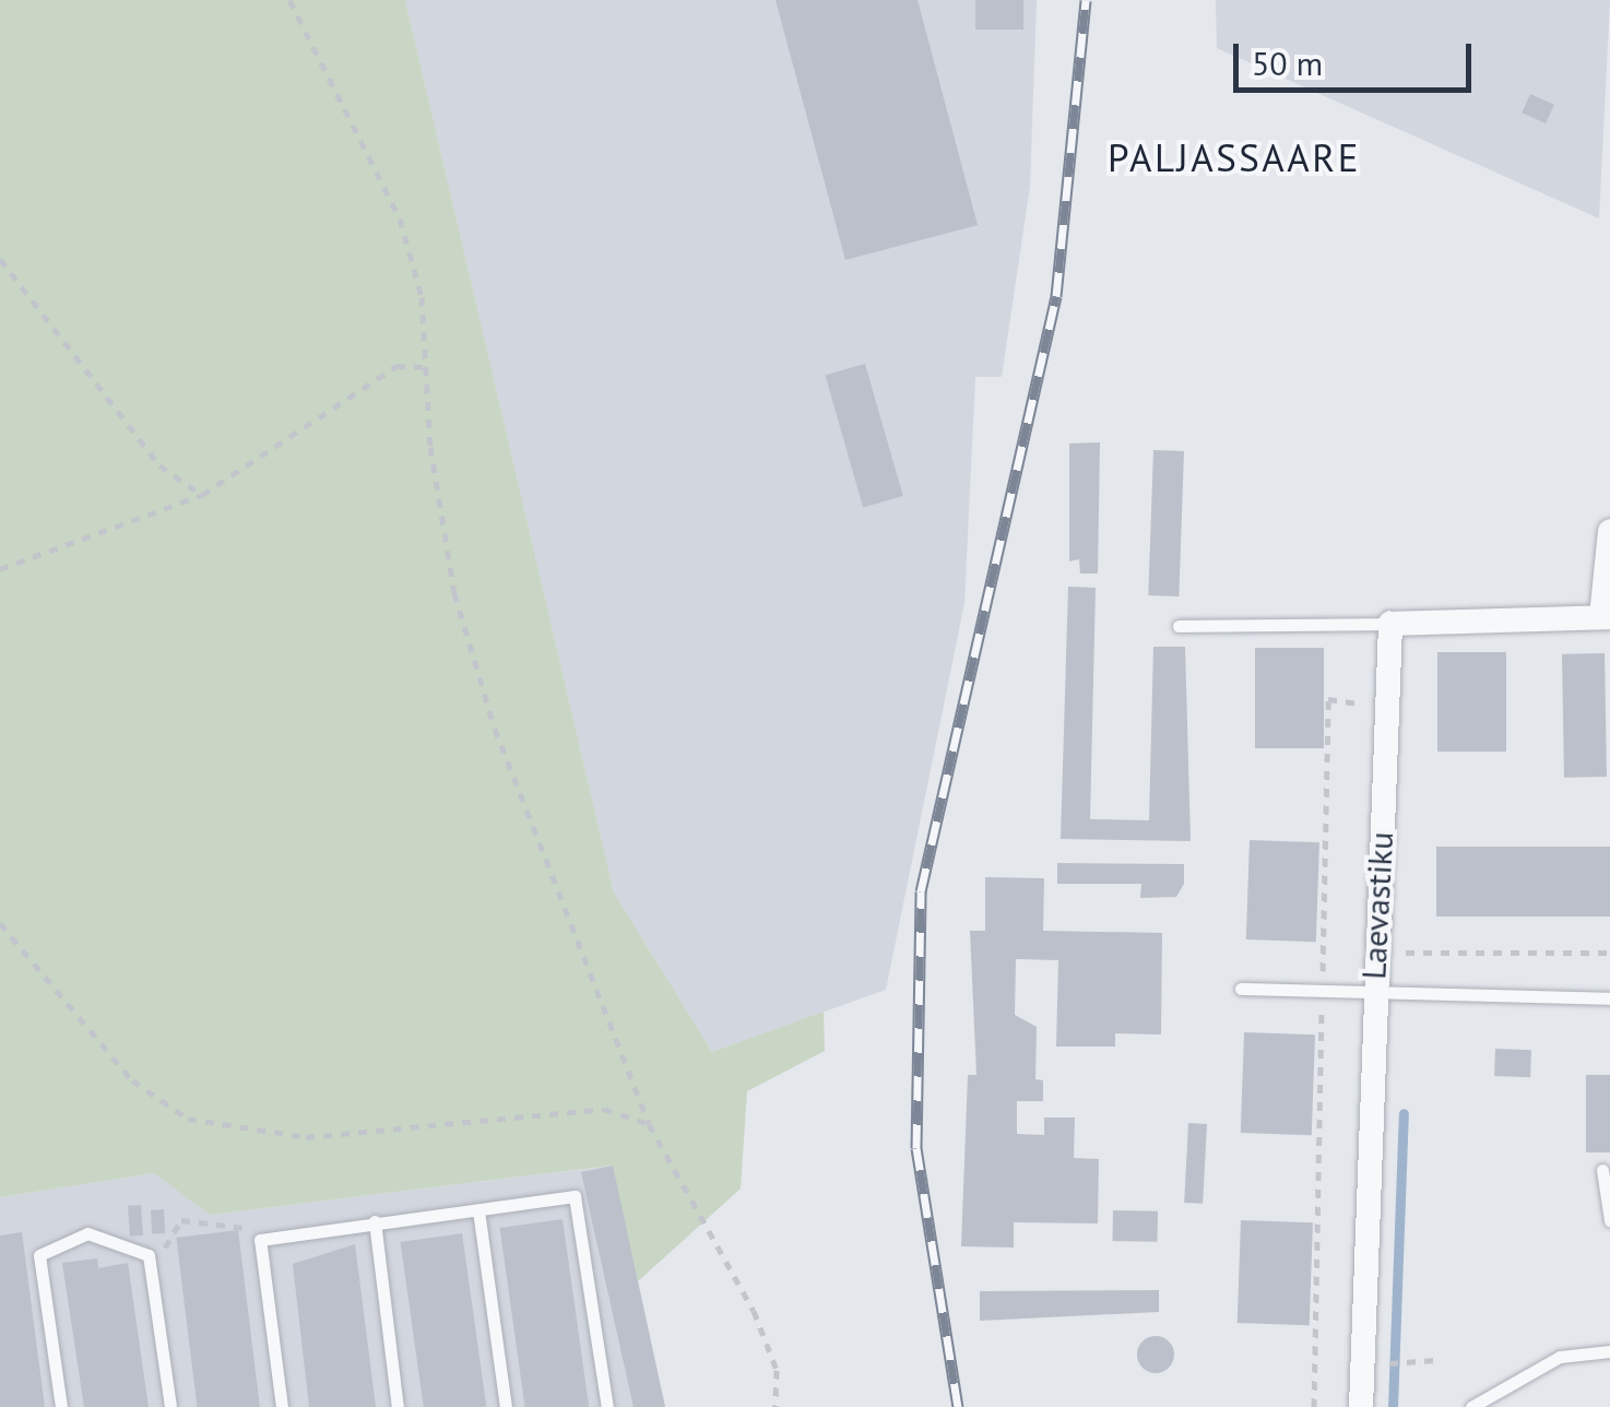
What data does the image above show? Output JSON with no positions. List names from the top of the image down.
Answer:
{
  "streets": {
    "street": ["Laevastiku"]
  },
  "districts": ["PALJASSAARE"],
  "scale_bar": "50 m"
}
